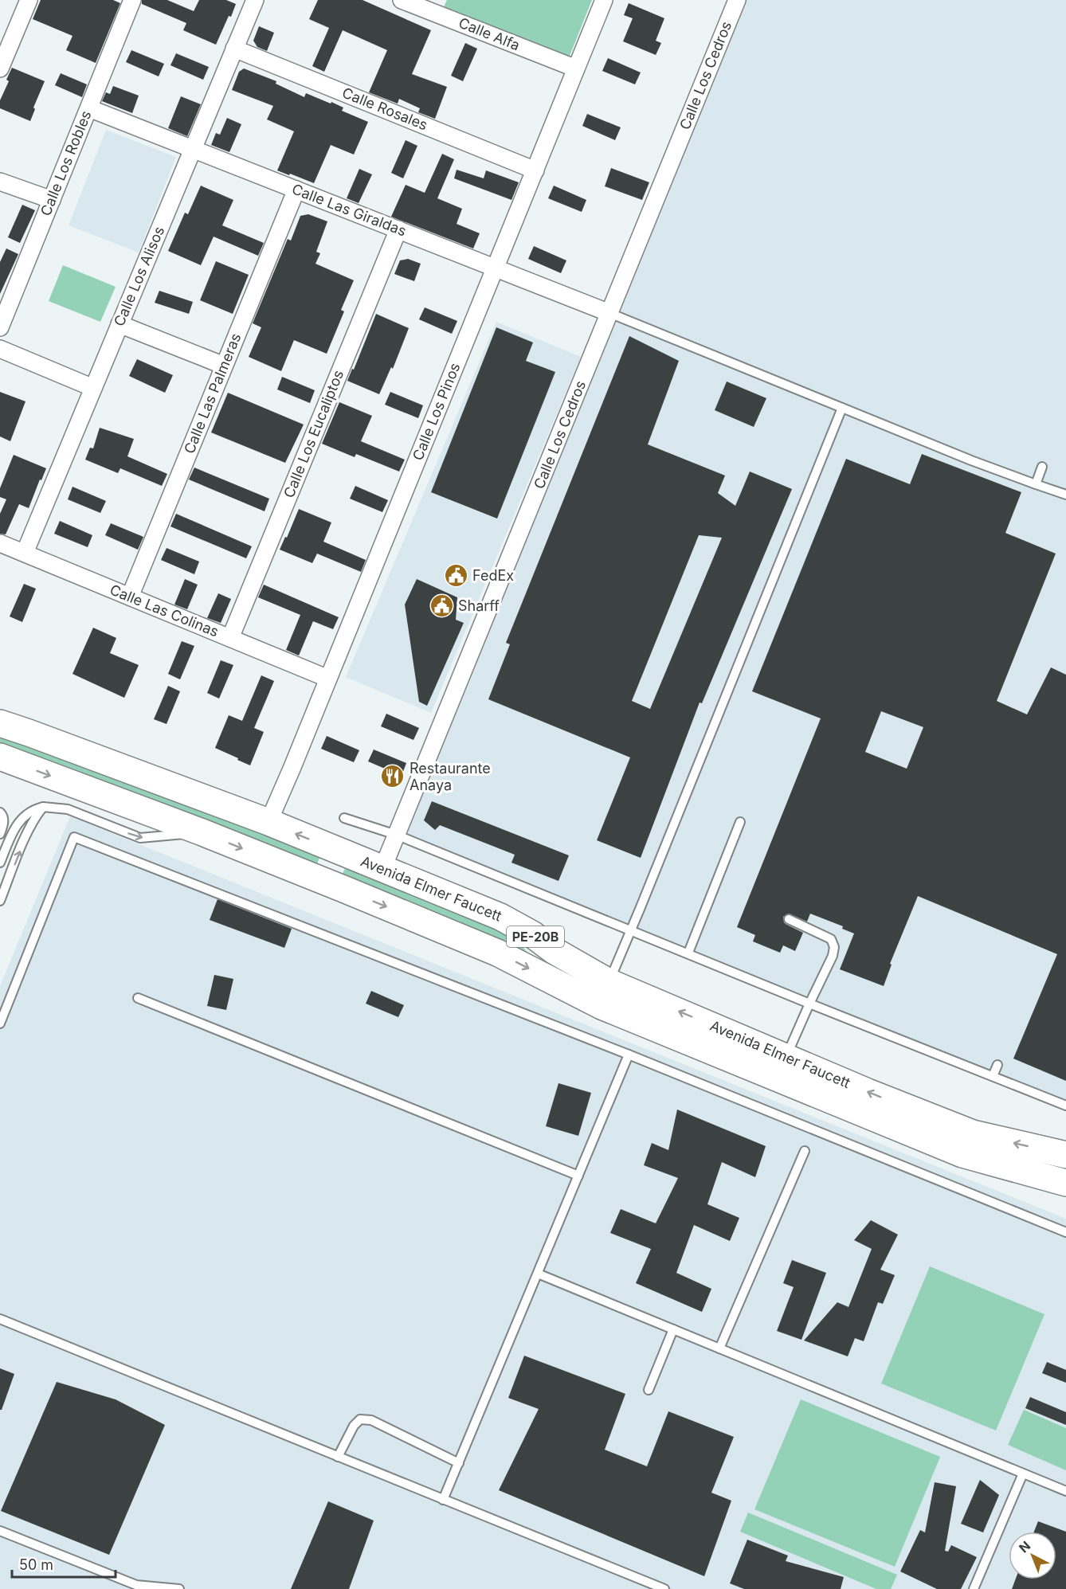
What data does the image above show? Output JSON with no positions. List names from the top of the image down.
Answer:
{
  "streets": {
    "highway": ["Avenida Elmer Faucett", "PE-20B"],
    "street": [
      "Calle Alfa",
      "Calle Los Cedros",
      "Calle Rosales",
      "Calle Los Robles",
      "Calle Las Giraldas",
      "Calle Los Alisos",
      "Calle Las Palmeras",
      "Calle Los Pinos",
      "Calle Los Eucaliptos",
      "Calle Las Colinas"
    ]
  },
  "crossings": [
    ["Calle Alfa", "Calle Los Pinos"],
    ["Calle Los Cedros", "Calle Las Giraldas"],
    ["Calle Los Cedros", "Avenida Elmer Faucett"],
    ["Calle Rosales", "Calle Los Alisos"],
    ["Calle Rosales", "Calle Los Pinos"],
    ["Calle Los Robles", "Calle Las Giraldas"],
    ["Calle Las Giraldas", "Calle Los Alisos"],
    ["Calle Las Giraldas", "Calle Las Palmeras"],
    ["Calle Las Giraldas", "Calle Los Pinos"],
    ["Calle Las Giraldas", "Calle Los Eucaliptos"],
    ["Calle Los Alisos", "Calle Las Colinas"],
    ["Calle Las Palmeras", "Calle Las Colinas"],
    ["Calle Los Pinos", "Calle Las Colinas"],
    ["Calle Los Pinos", "Avenida Elmer Faucett"],
    ["Calle Los Eucaliptos", "Calle Las Colinas"]
  ],
  "places": {
    "public building": ["FedEx", "Sharff"],
    "restaurant": ["Restaurante Anaya"]
  },
  "scale_bar": "50 m",
  "north": "top left"
}
